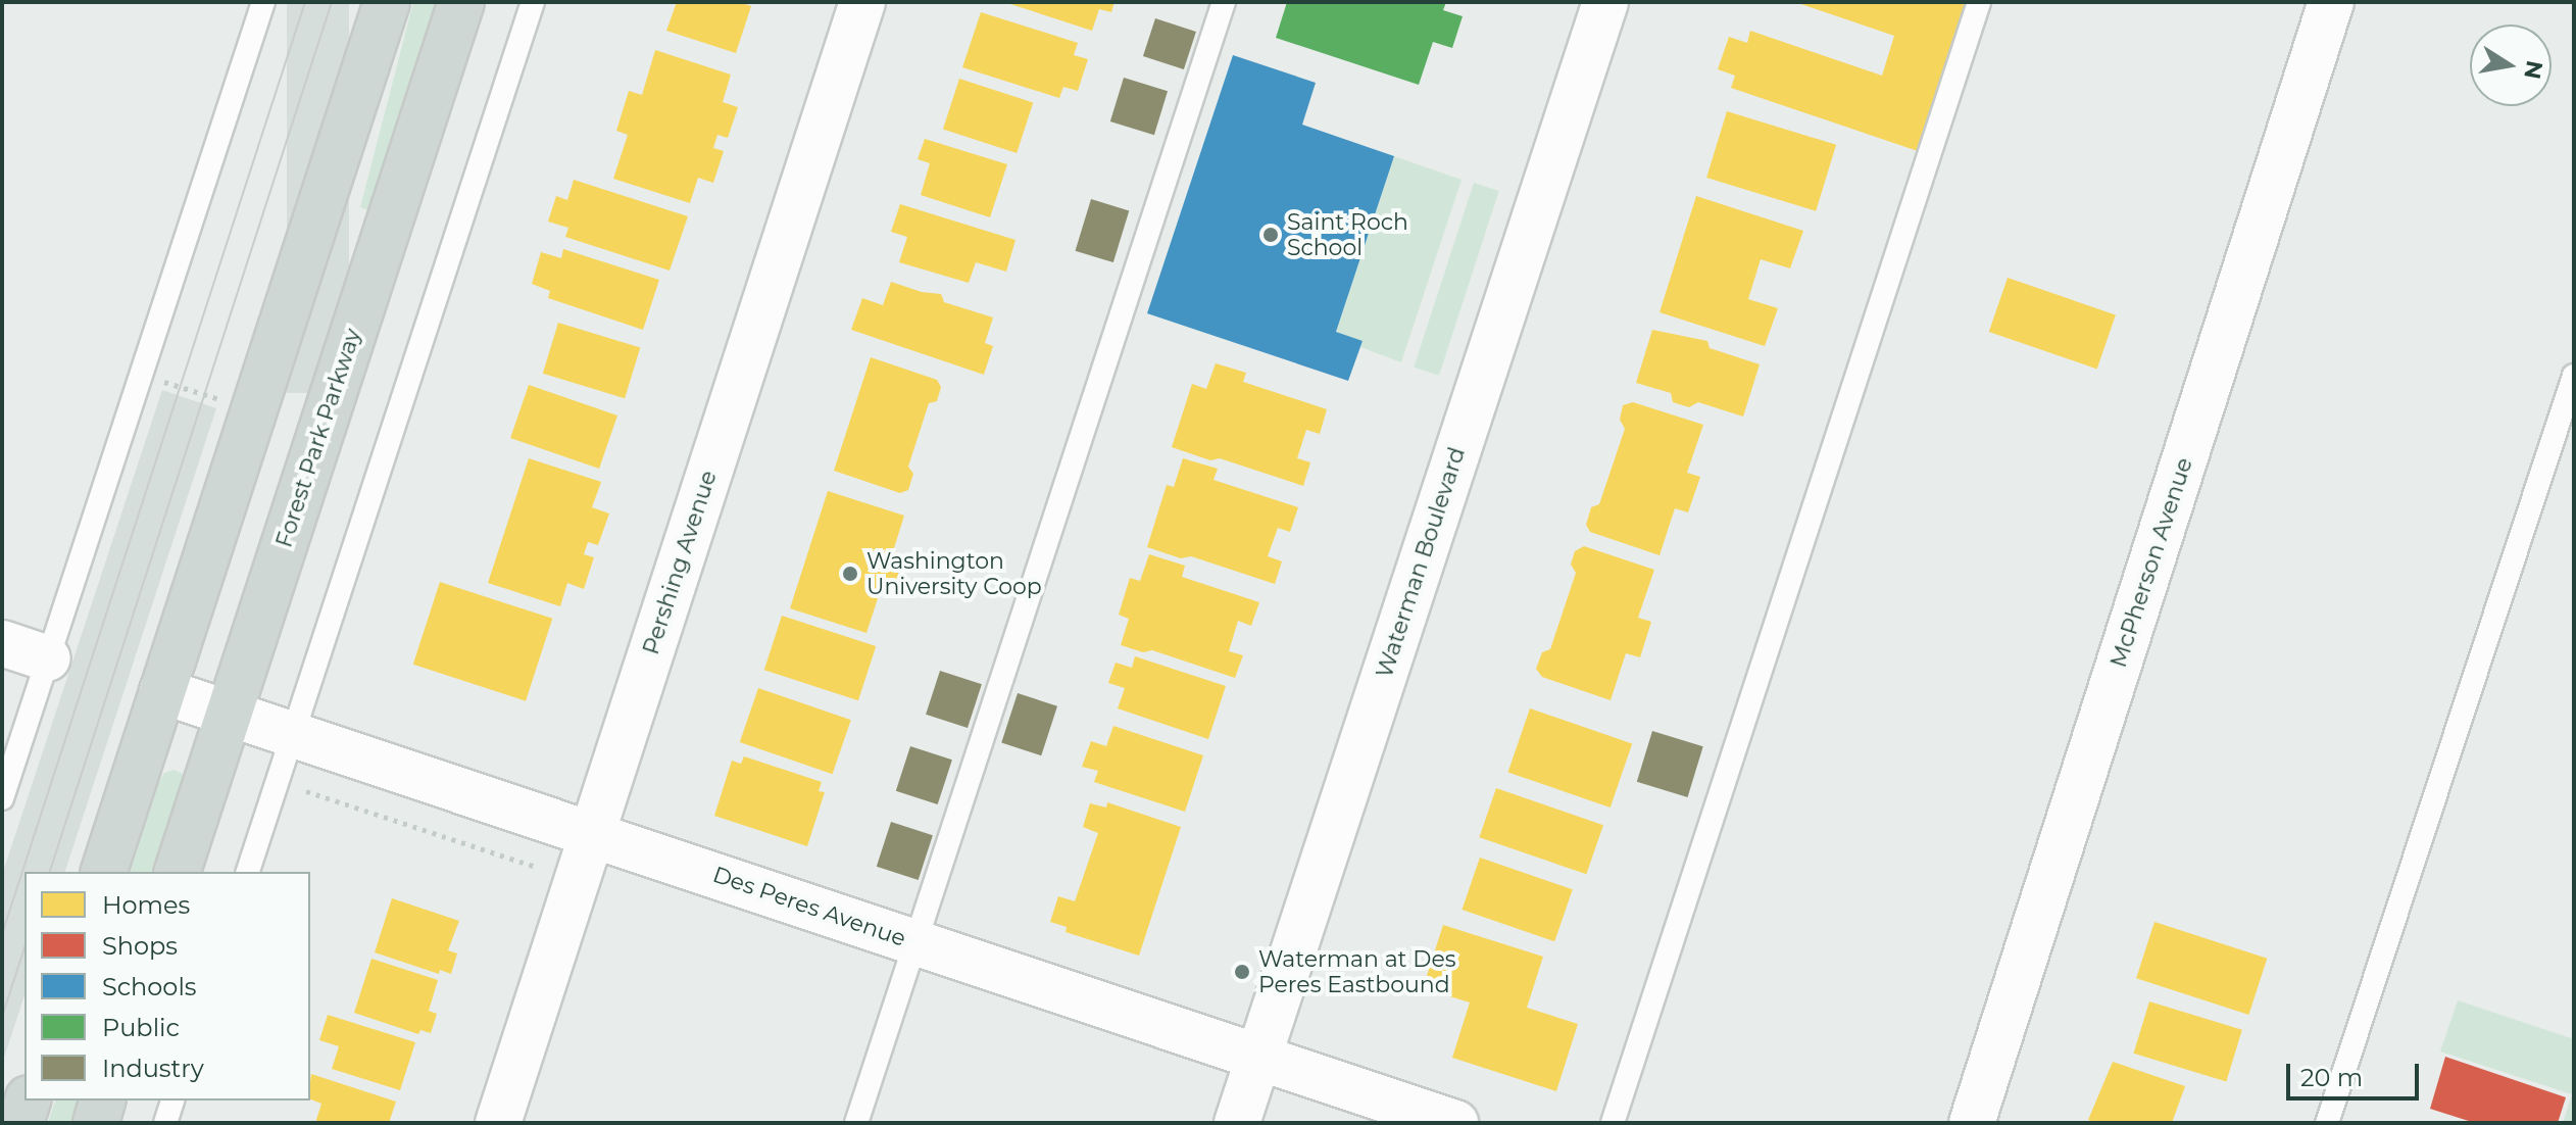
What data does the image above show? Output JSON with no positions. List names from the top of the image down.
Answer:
{
  "streets": {
    "main road": ["Forest Park Parkway"],
    "street": [
      "Pershing Avenue",
      "Waterman Boulevard",
      "McPherson Avenue",
      "Des Peres Avenue"
    ]
  },
  "crossings": [
    ["Forest Park Parkway", "Des Peres Avenue"],
    ["Pershing Avenue", "Des Peres Avenue"],
    ["Waterman Boulevard", "Des Peres Avenue"]
  ],
  "places": ["Saint Roch School", "Washington University Coop", "Waterman at Des Peres Eastbound"],
  "legend": [
    "Homes",
    "Shops",
    "Schools",
    "Public",
    "Industry"
  ],
  "scale_bar": "20 m",
  "north": "right"
}
